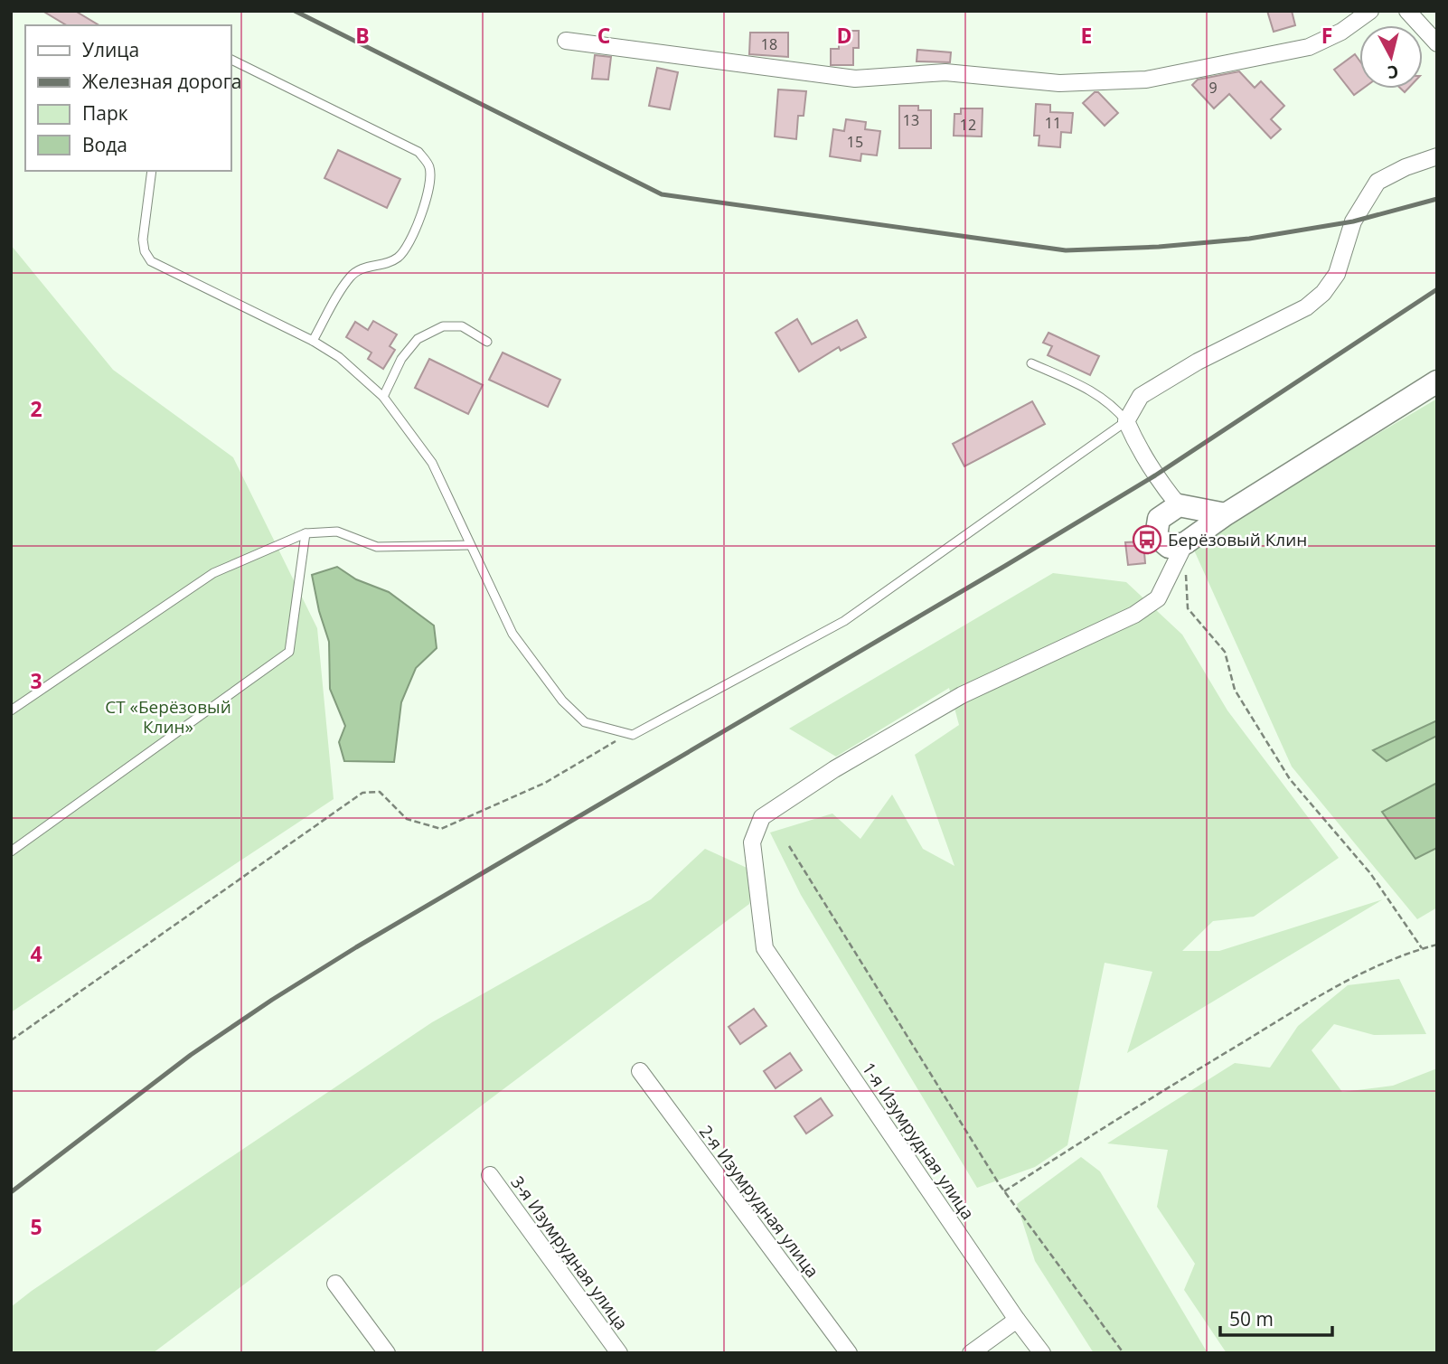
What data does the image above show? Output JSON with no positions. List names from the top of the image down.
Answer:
{
  "streets": {
    "street": ["1-я Изумрудная улица", "2-я Изумрудная улица", "3-я Изумрудная улица"]
  },
  "parks": ["СТ «Берёзовый Клин»"],
  "places": {
    "bus stop": ["Берёзовый Клин"]
  },
  "house_numbers": [
    "18",
    "9",
    "13",
    "11",
    "12",
    "15"
  ],
  "legend": [
    "Улица",
    "Железная дорога",
    "Парк",
    "Вода"
  ],
  "scale_bar": "50 m",
  "north": "bottom",
  "grid": {
    "columns": [
      "B",
      "C",
      "D",
      "E",
      "F"
    ],
    "rows": [
      "2",
      "3",
      "4",
      "5"
    ]
  }
}
